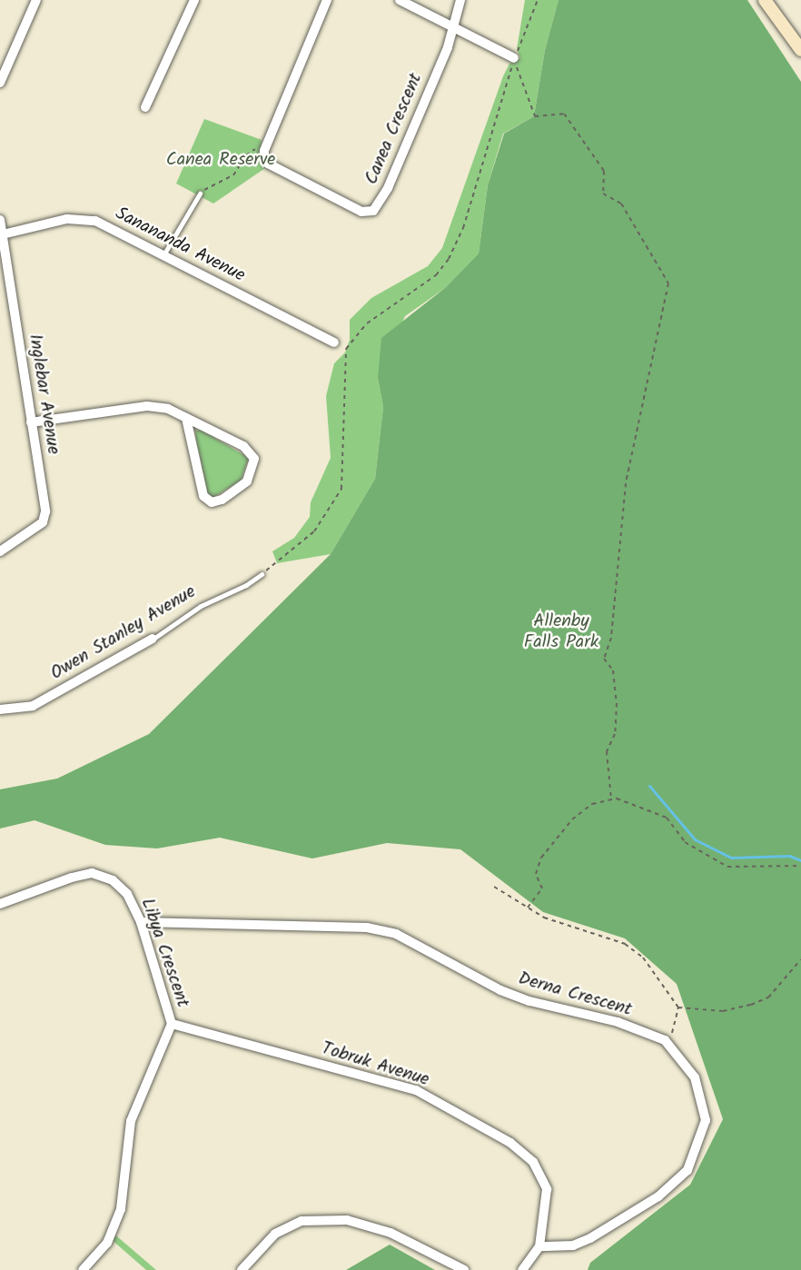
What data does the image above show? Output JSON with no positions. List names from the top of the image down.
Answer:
{
  "streets": {
    "street": [
      "Canea Crescent",
      "Sanananda Avenue",
      "Inglebar Avenue",
      "Owen Stanley Avenue",
      "Libya Crescent",
      "Derna Crescent",
      "Tobruk Avenue"
    ]
  },
  "crossings": [
    ["Sanananda Avenue", "Inglebar Avenue"],
    ["Libya Crescent", "Derna Crescent"],
    ["Libya Crescent", "Tobruk Avenue"],
    ["Derna Crescent", "Tobruk Avenue"]
  ],
  "parks": ["Canea Reserve", "Allenby Falls Park"]
}
